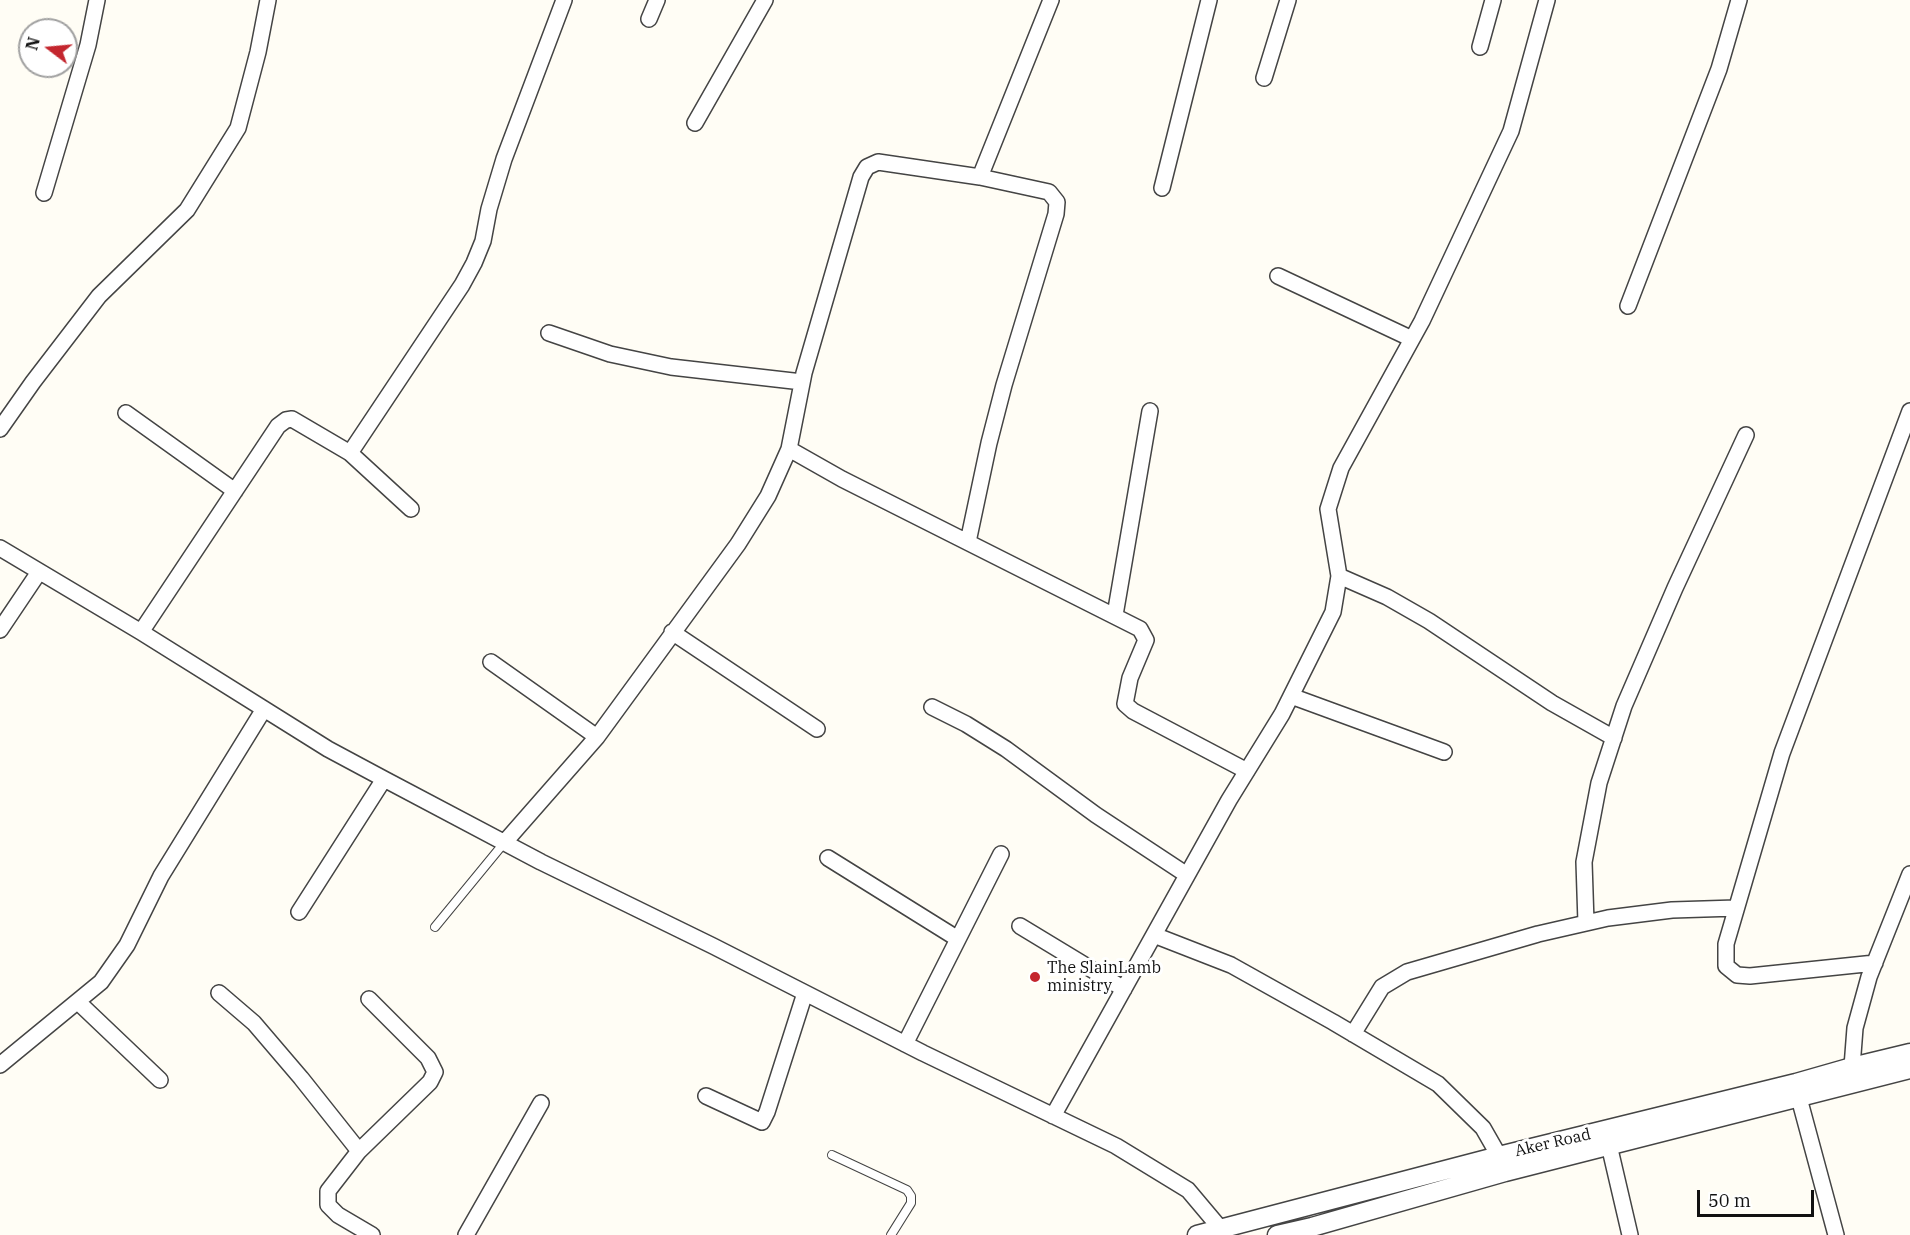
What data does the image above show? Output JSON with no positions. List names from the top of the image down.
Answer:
{
  "streets": {
    "street": ["Aker Road"]
  },
  "places": ["The SlainLamb ministry"],
  "scale_bar": "50 m",
  "north": "left"
}
